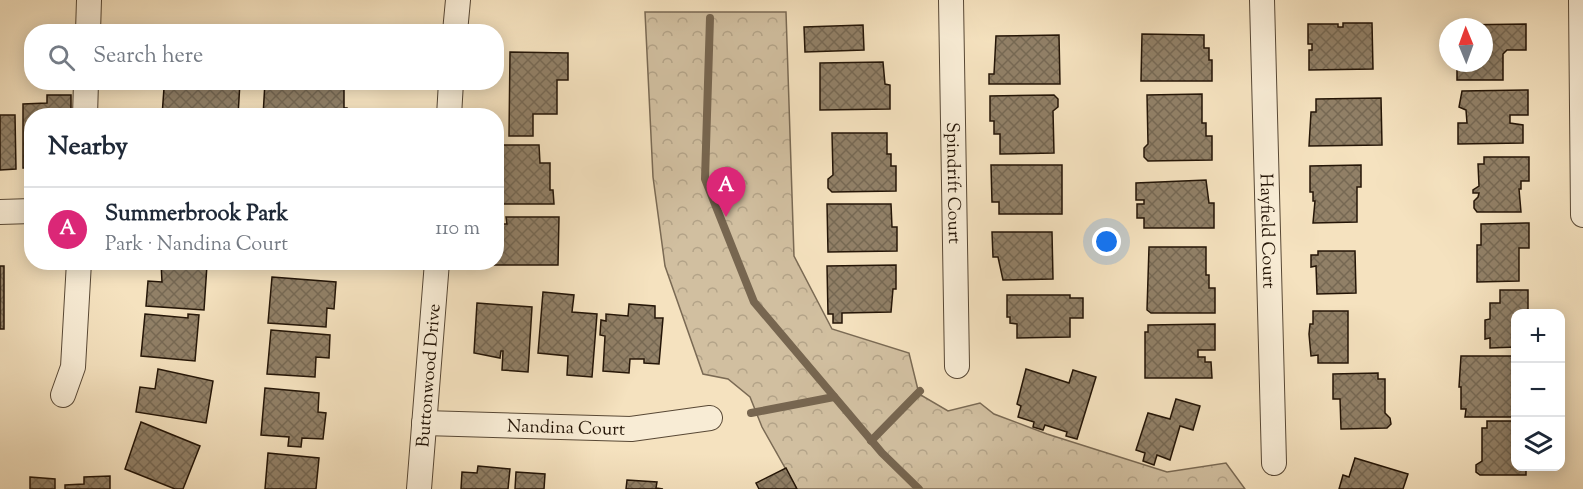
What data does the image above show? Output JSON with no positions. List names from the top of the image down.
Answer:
{
  "streets": {
    "street": [
      "Spindrift Court",
      "Hayfield Court",
      "Buttonwood Drive",
      "Nandina Court"
    ]
  },
  "crossings": [
    ["Buttonwood Drive", "Nandina Court"]
  ],
  "north": "top",
  "page": {
    "search": "Search here",
    "heading": "Nearby",
    "pins": "A",
    "list": [
      {
        "mark": "A",
        "name": "Summerbrook Park",
        "note": "Park · Nandina Court",
        "value": "110 m"
      }
    ],
    "map_buttons": ["+", "−"]
  }
}
